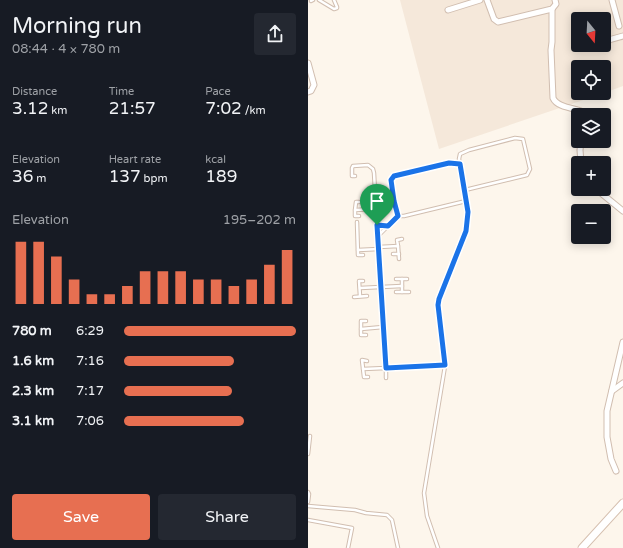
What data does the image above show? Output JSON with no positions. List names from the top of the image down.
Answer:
{
  "north": "bottom",
  "page": {
    "heading": ["Morning run", "08:44 · 4 × 780 m"],
    "map_buttons": ["+", "−"],
    "stats": [
      ["Distance", "3.12 km"],
      ["Time", "21:57"],
      ["Pace", "7:02 /km"],
      ["Elevation", "36 m"],
      ["Heart rate", "137 bpm"],
      ["kcal", "189"]
    ],
    "chart": ["Elevation", "195–202 m"],
    "list": [
      {
        "name": "780 m",
        "note": "6:29"
      },
      {
        "name": "1.6 km",
        "note": "7:16"
      },
      {
        "name": "2.3 km",
        "note": "7:17"
      },
      {
        "name": "3.1 km",
        "note": "7:06"
      }
    ],
    "buttons": ["Save", "Share"]
  }
}
